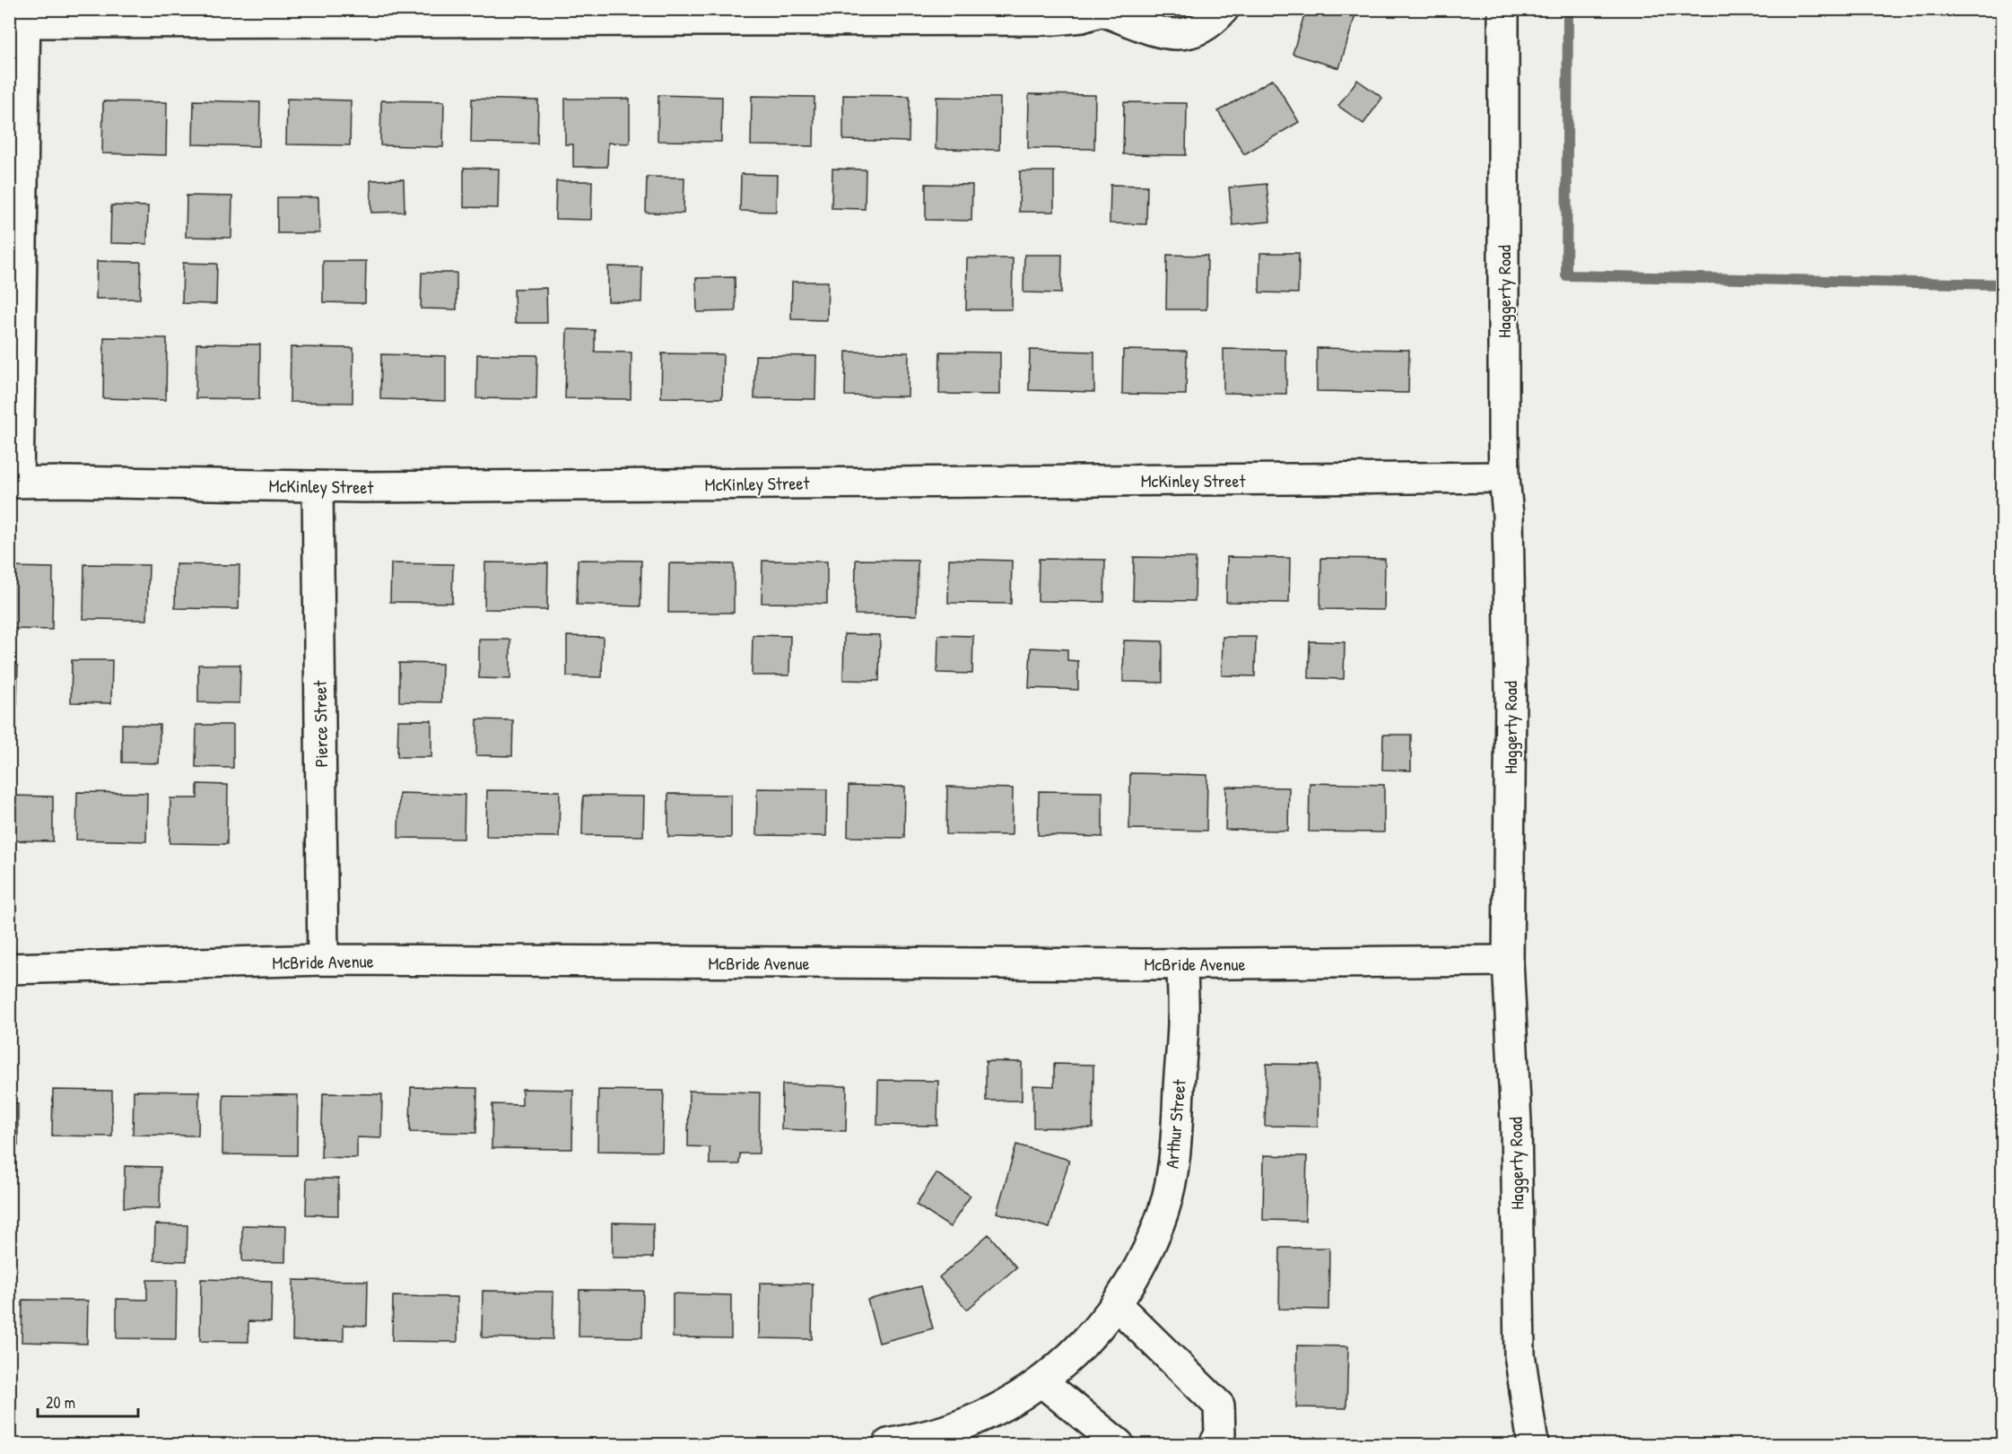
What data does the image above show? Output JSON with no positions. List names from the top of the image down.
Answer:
{
  "streets": {
    "street": [
      "Haggerty Road",
      "McKinley Street",
      "Pierce Street",
      "McBride Avenue",
      "Arthur Street"
    ]
  },
  "crossings": [
    ["Haggerty Road", "McKinley Street"],
    ["Haggerty Road", "McBride Avenue"],
    ["McKinley Street", "Pierce Street"],
    ["Pierce Street", "McBride Avenue"],
    ["McBride Avenue", "Arthur Street"]
  ],
  "scale_bar": "20 m"
}
